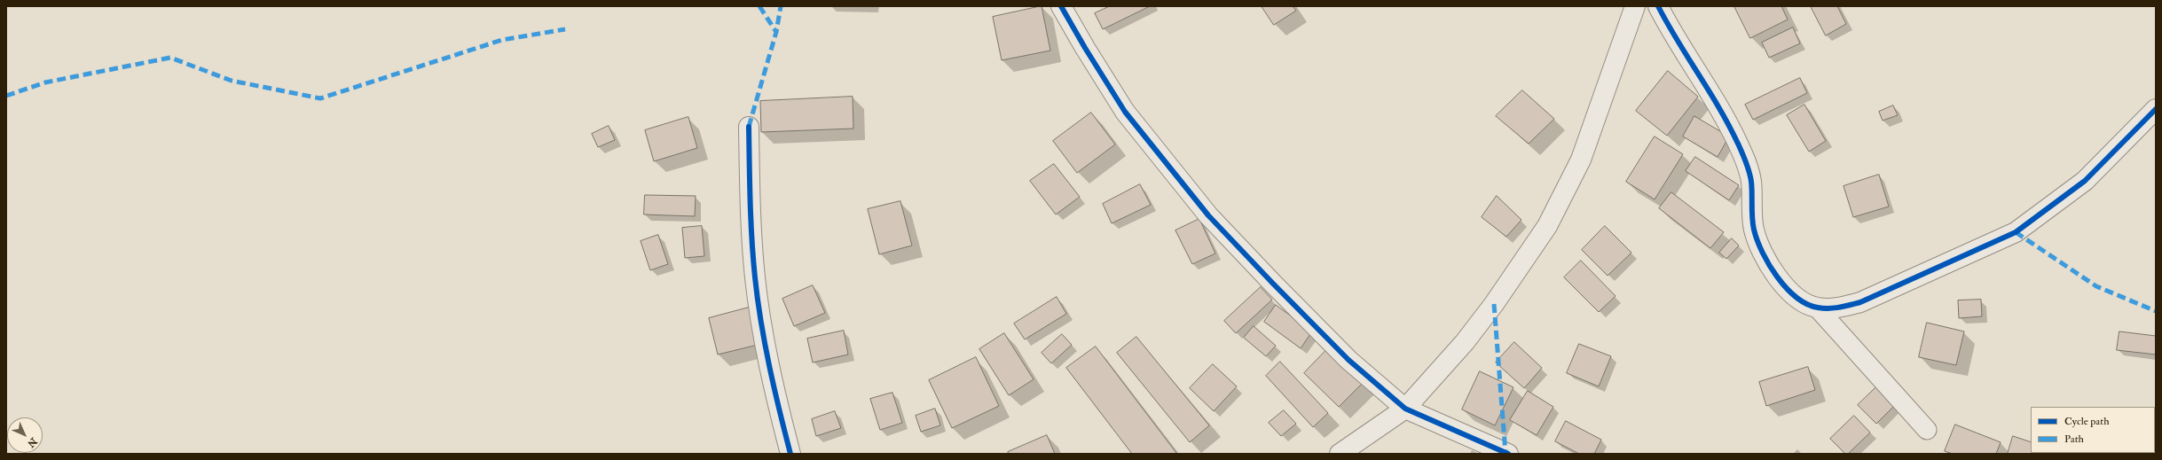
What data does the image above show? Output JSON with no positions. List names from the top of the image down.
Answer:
{
  "legend": ["Cycle path", "Path"],
  "north": "bottom right"
}
